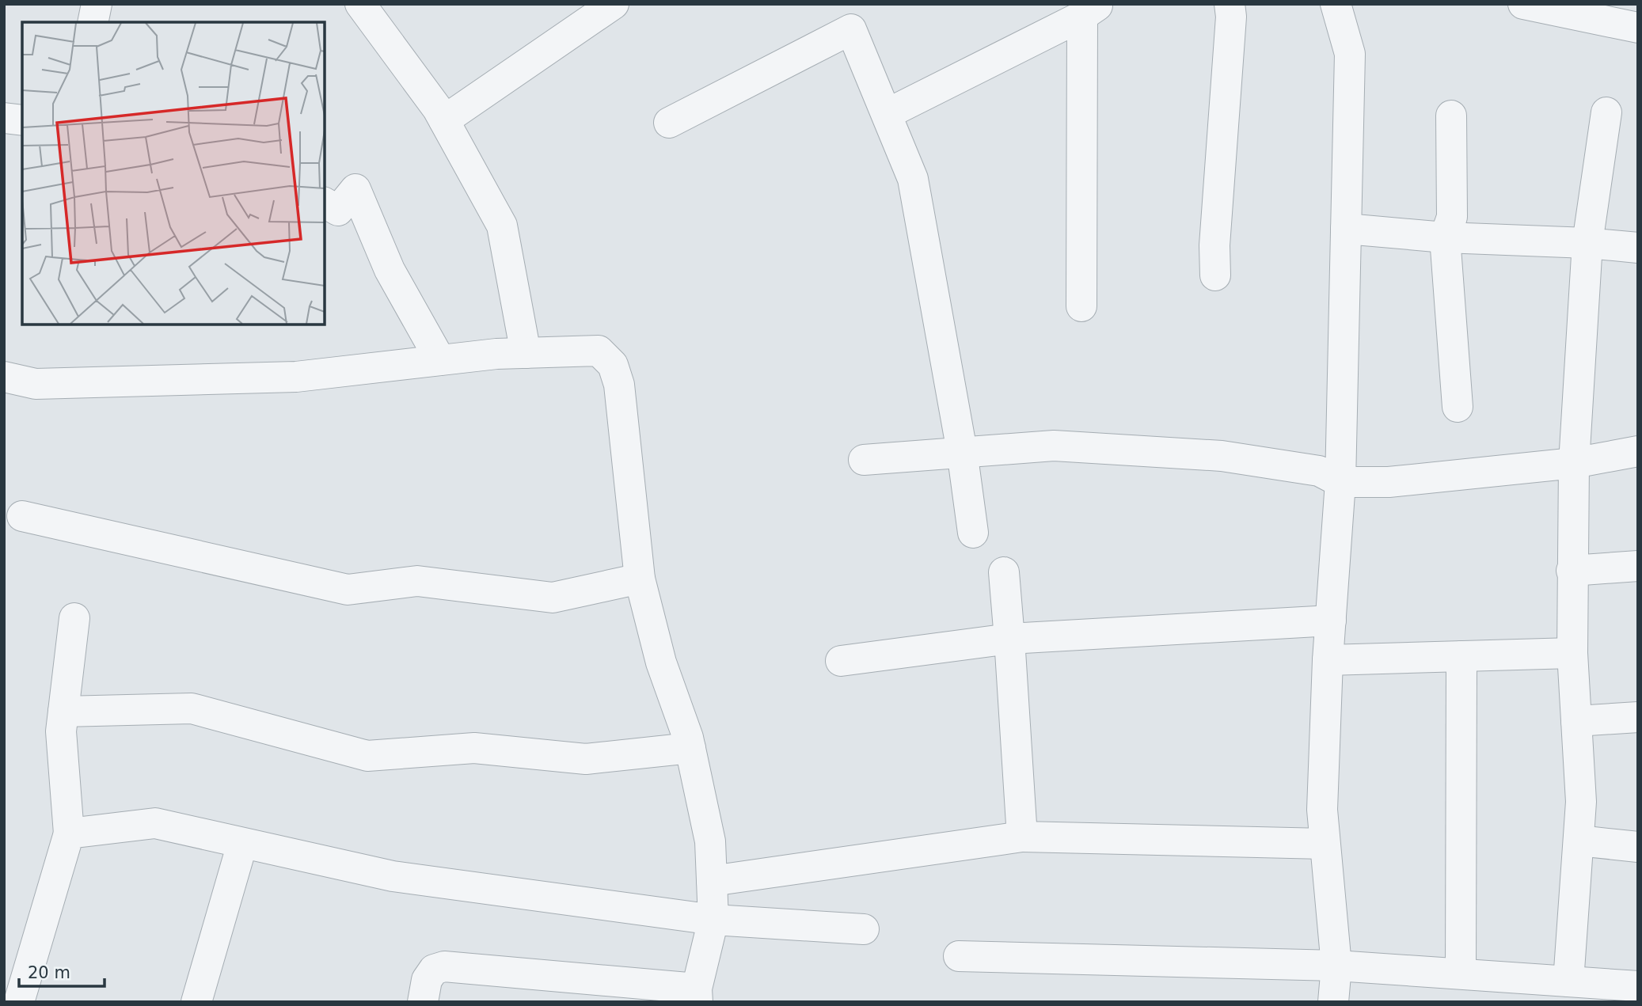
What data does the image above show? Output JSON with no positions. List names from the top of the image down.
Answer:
{
  "scale_bar": "20 m"
}
